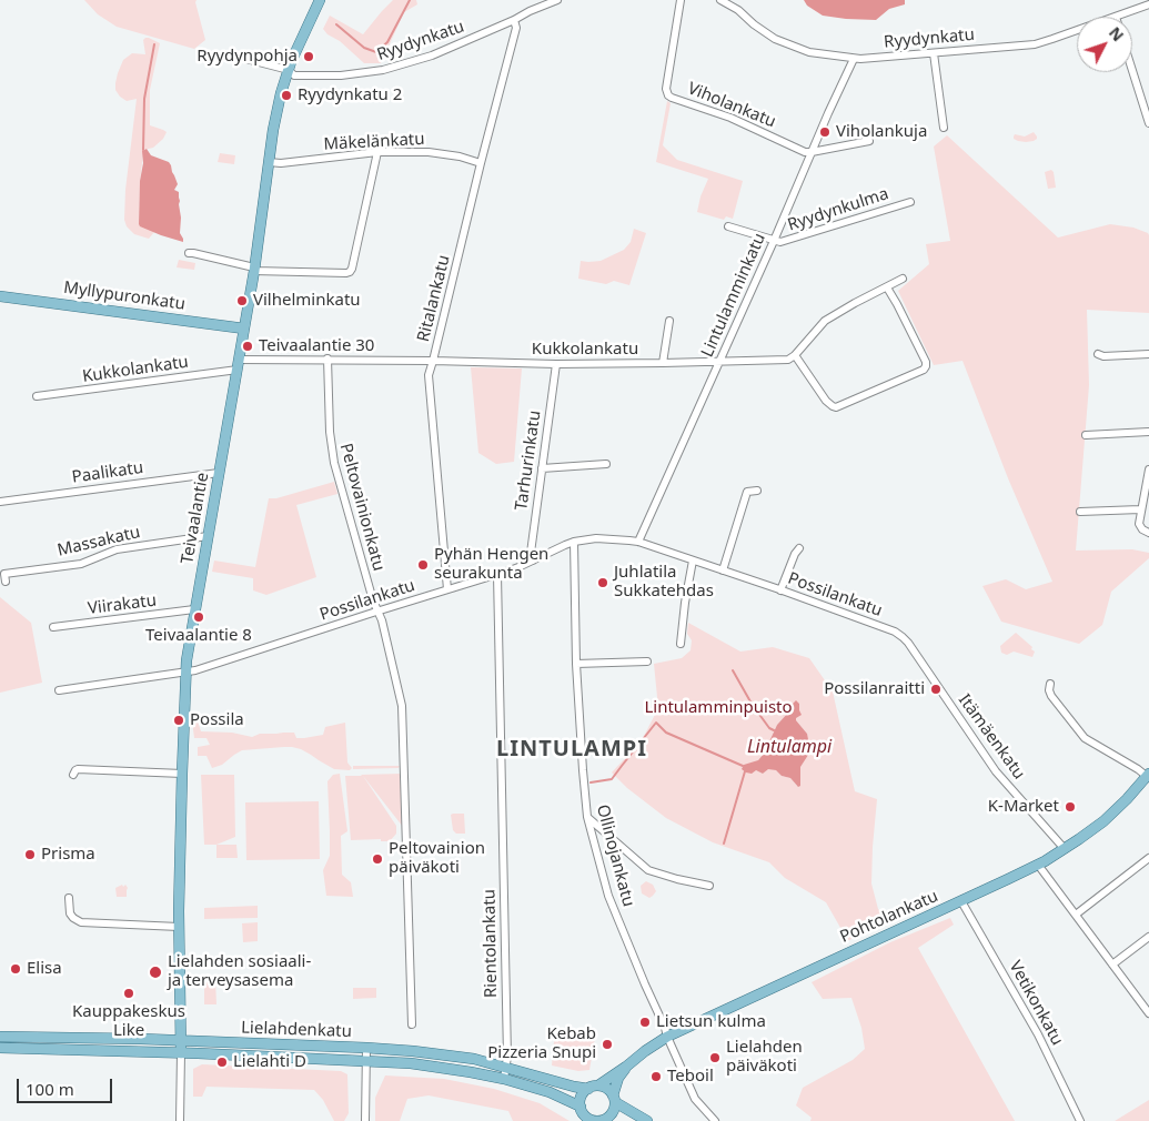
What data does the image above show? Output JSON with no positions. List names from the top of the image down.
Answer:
{
  "streets": {
    "main road": [
      "Myllypuronkatu",
      "Teivaalantie",
      "Pohtolankatu",
      "Lielahdenkatu"
    ],
    "street": [
      "Ryydynkatu",
      "Viholankatu",
      "Mäkelänkatu",
      "Ryydynkulma",
      "Lintulamminkatu",
      "Ritalankatu",
      "Kukkolankatu",
      "Tarhurinkatu",
      "Paalikatu",
      "Peltovainionkatu",
      "Massakatu",
      "Possilankatu",
      "Viirakatu",
      "Itämäenkatu",
      "Ollinojankatu",
      "Rientolankatu",
      "Vetikonkatu"
    ]
  },
  "crossings": [
    ["Ryydynkatu", "Lintulamminkatu"],
    ["Ryydynkatu", "Ritalankatu"],
    ["Ryydynkatu", "Teivaalantie"],
    ["Viholankatu", "Lintulamminkatu"],
    ["Mäkelänkatu", "Ritalankatu"],
    ["Mäkelänkatu", "Teivaalantie"],
    ["Ryydynkulma", "Lintulamminkatu"],
    ["Lintulamminkatu", "Kukkolankatu"],
    ["Lintulamminkatu", "Possilankatu"],
    ["Myllypuronkatu", "Teivaalantie"],
    ["Ritalankatu", "Kukkolankatu"],
    ["Ritalankatu", "Possilankatu"],
    ["Kukkolankatu", "Tarhurinkatu"],
    ["Kukkolankatu", "Peltovainionkatu"],
    ["Kukkolankatu", "Teivaalantie"],
    ["Tarhurinkatu", "Possilankatu"],
    ["Paalikatu", "Teivaalantie"],
    ["Peltovainionkatu", "Possilankatu"],
    ["Teivaalantie", "Massakatu"],
    ["Teivaalantie", "Possilankatu"],
    ["Teivaalantie", "Viirakatu"],
    ["Teivaalantie", "Lielahdenkatu"],
    ["Possilankatu", "Itämäenkatu"],
    ["Possilankatu", "Ollinojankatu"],
    ["Possilankatu", "Rientolankatu"],
    ["Itämäenkatu", "Pohtolankatu"],
    ["Ollinojankatu", "Pohtolankatu"],
    ["Pohtolankatu", "Vetikonkatu"],
    ["Pohtolankatu", "Lielahdenkatu"],
    ["Rientolankatu", "Lielahdenkatu"]
  ],
  "districts": ["LINTULAMPI"],
  "water": ["Lintulampi"],
  "parks": ["Lintulamminpuisto"],
  "places": [
    "Ryydynpohja",
    "Ryydynkatu 2",
    "Viholankuja",
    "Vilhelminkatu",
    "Teivaalantie 30",
    "Pyhän Hengen seurakunta",
    "Juhlatila Sukkatehdas",
    "Teivaalantie 8",
    "Possilanraitti",
    "Possila",
    "K-Market",
    "Prisma",
    "Peltovainion päiväkoti",
    "Elisa",
    "Lielahden sosiaali- ja terveysasema",
    "Kauppakeskus Like",
    "Lietsun kulma",
    "Kebab Pizzeria Snupi",
    "Lielahden päiväkoti",
    "Lielahti D",
    "Teboil"
  ],
  "scale_bar": "100 m",
  "north": "top right"
}
